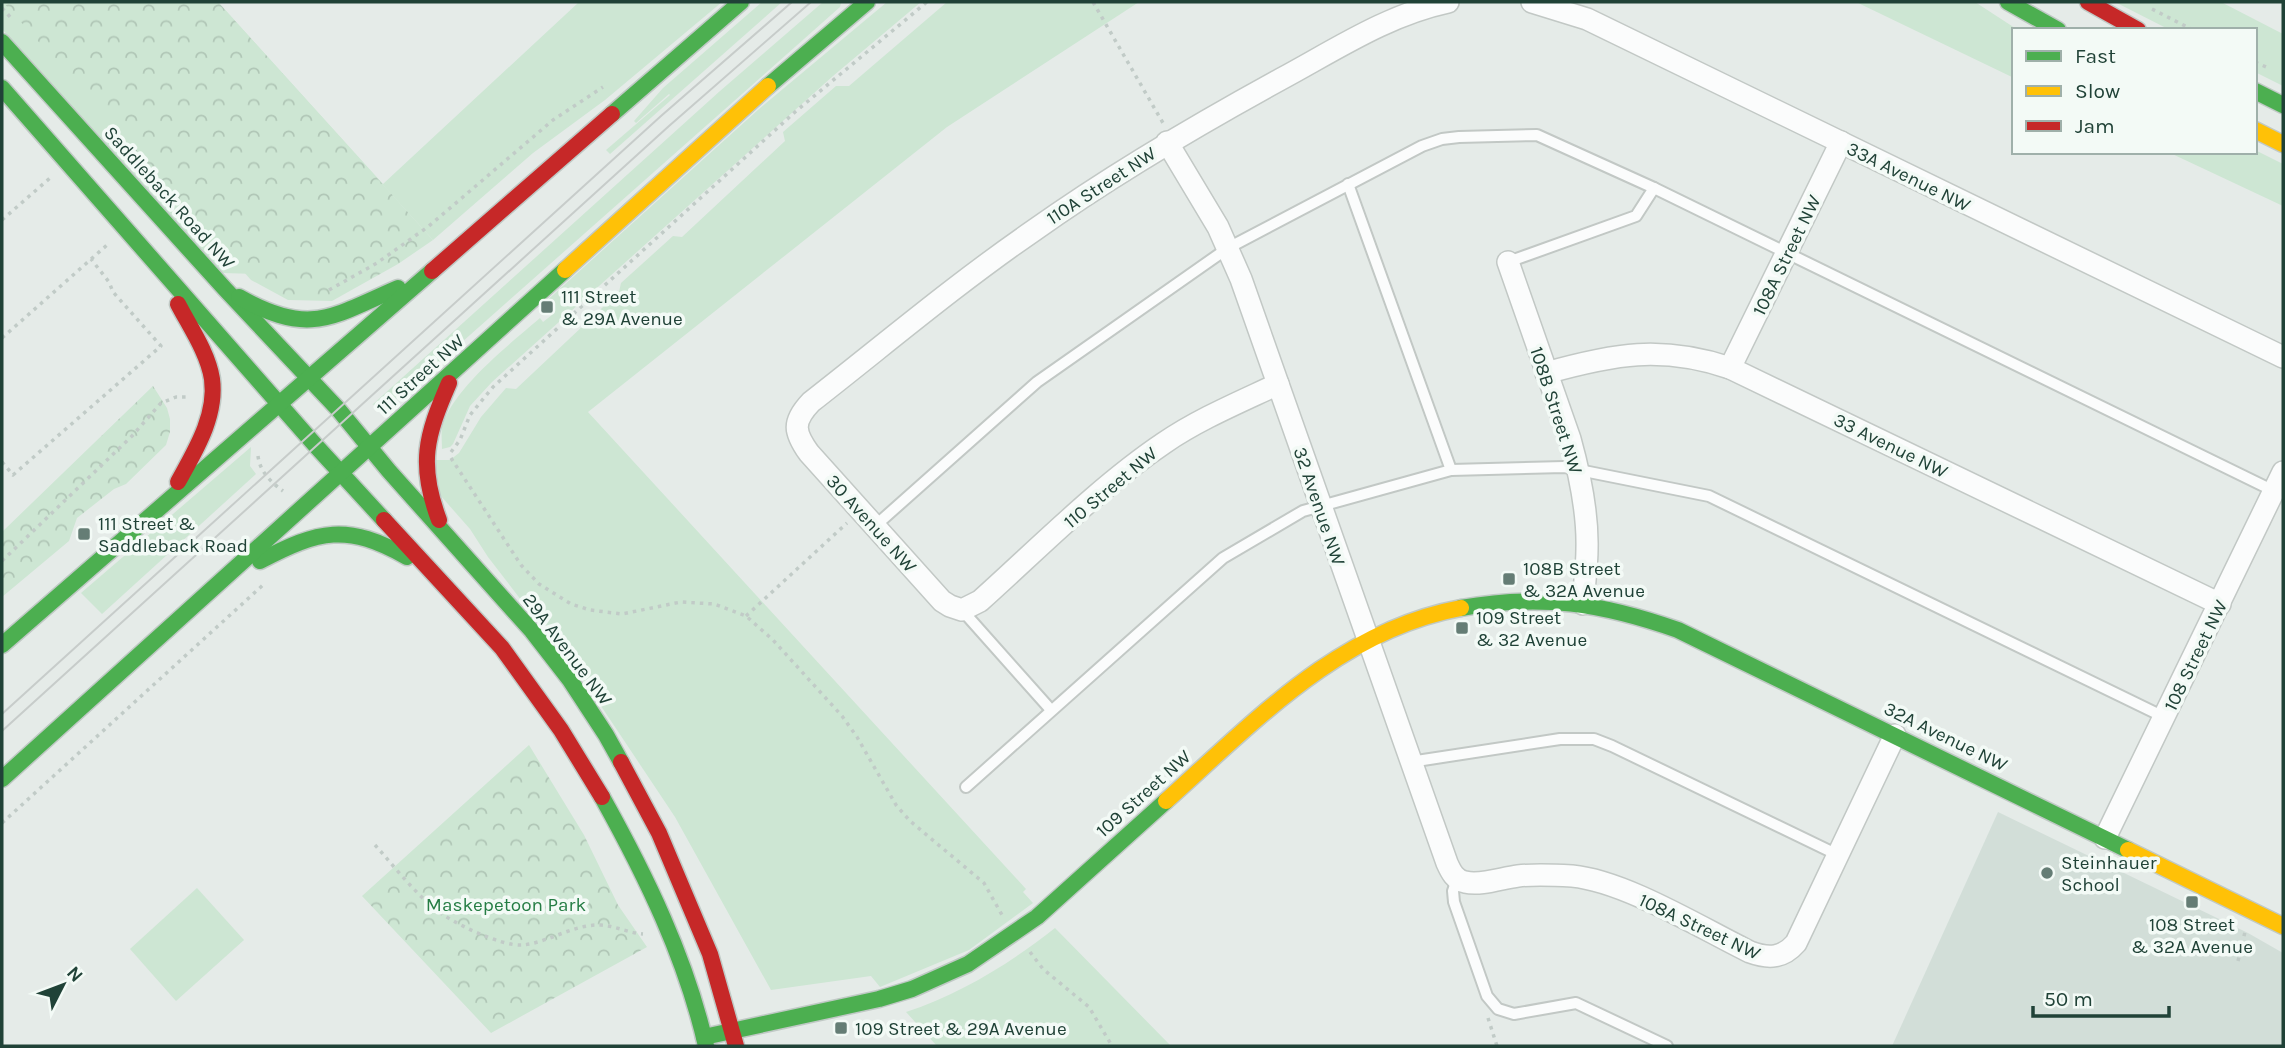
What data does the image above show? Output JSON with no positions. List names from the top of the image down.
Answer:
{
  "streets": {
    "street": [
      "33A Avenue NW",
      "110A Street NW",
      "Saddleback Road NW",
      "108A Street NW",
      "111 Street NW",
      "108B Street NW",
      "33 Avenue NW",
      "110 Street NW",
      "32 Avenue NW",
      "30 Avenue NW",
      "29A Avenue NW",
      "108 Street NW",
      "32A Avenue NW",
      "109 Street NW"
    ]
  },
  "crossings": [
    ["33A Avenue NW", "108A Street NW"],
    ["110A Street NW", "32 Avenue NW"],
    ["110A Street NW", "30 Avenue NW"],
    ["Saddleback Road NW", "29A Avenue NW"],
    ["108A Street NW", "33 Avenue NW"],
    ["108A Street NW", "32 Avenue NW"],
    ["108A Street NW", "32A Avenue NW"],
    ["111 Street NW", "29A Avenue NW"],
    ["108B Street NW", "33 Avenue NW"],
    ["108B Street NW", "32A Avenue NW"],
    ["108B Street NW", "109 Street NW"],
    ["33 Avenue NW", "108 Street NW"],
    ["110 Street NW", "32 Avenue NW"],
    ["110 Street NW", "30 Avenue NW"],
    ["32 Avenue NW", "109 Street NW"],
    ["29A Avenue NW", "109 Street NW"],
    ["108 Street NW", "32A Avenue NW"],
    ["32A Avenue NW", "109 Street NW"]
  ],
  "parks": ["Maskepetoon Park"],
  "places": {
    "transit": [
      "111 Street & 29A Avenue",
      "111 Street & Saddleback Road",
      "108B Street & 32A Avenue",
      "109 Street & 32 Avenue",
      "108 Street & 32A Avenue",
      "109 Street & 29A Avenue"
    ],
    "other": ["Steinhauer School"]
  },
  "legend": ["Fast", "Slow", "Jam"],
  "scale_bar": "50 m",
  "north": "top right"
}
